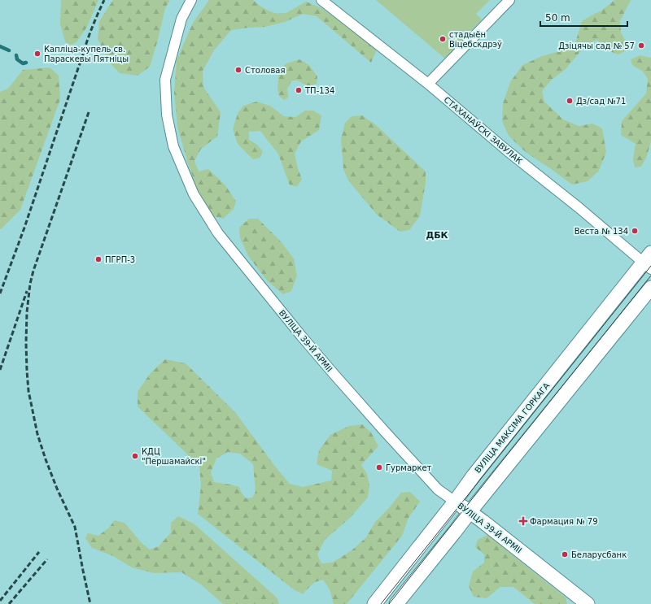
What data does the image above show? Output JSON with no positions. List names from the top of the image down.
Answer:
{
  "streets": {
    "main road": ["ВУЛІЦА 39-Й АРМІІ", "ВУЛІЦА МАКСІМА ГОРКАГА"],
    "street": ["СТАХАНАЎСКІ ЗАВУЛАК"]
  },
  "crossings": [
    ["СТАХАНАЎСКІ ЗАВУЛАК", "ВУЛІЦА МАКСІМА ГОРКАГА"],
    ["ВУЛІЦА 39-Й АРМІІ", "ВУЛІЦА МАКСІМА ГОРКАГА"]
  ],
  "districts": ["ДБК"],
  "places": {
    "other": [
      "стадыён Віцебскдрэў",
      "Дзіцячы сад № 57",
      "Капліца-купель св. Параскевы Пятніцы",
      "Столовая",
      "ТП-134",
      "Дз/сад №71",
      "Веста № 134",
      "ПГРП-3",
      "КДЦ \"Першамайскі\"",
      "Гурмаркет",
      "Беларусбанк"
    ],
    "health": ["Фармация № 79"]
  },
  "scale_bar": "50 m"
}
